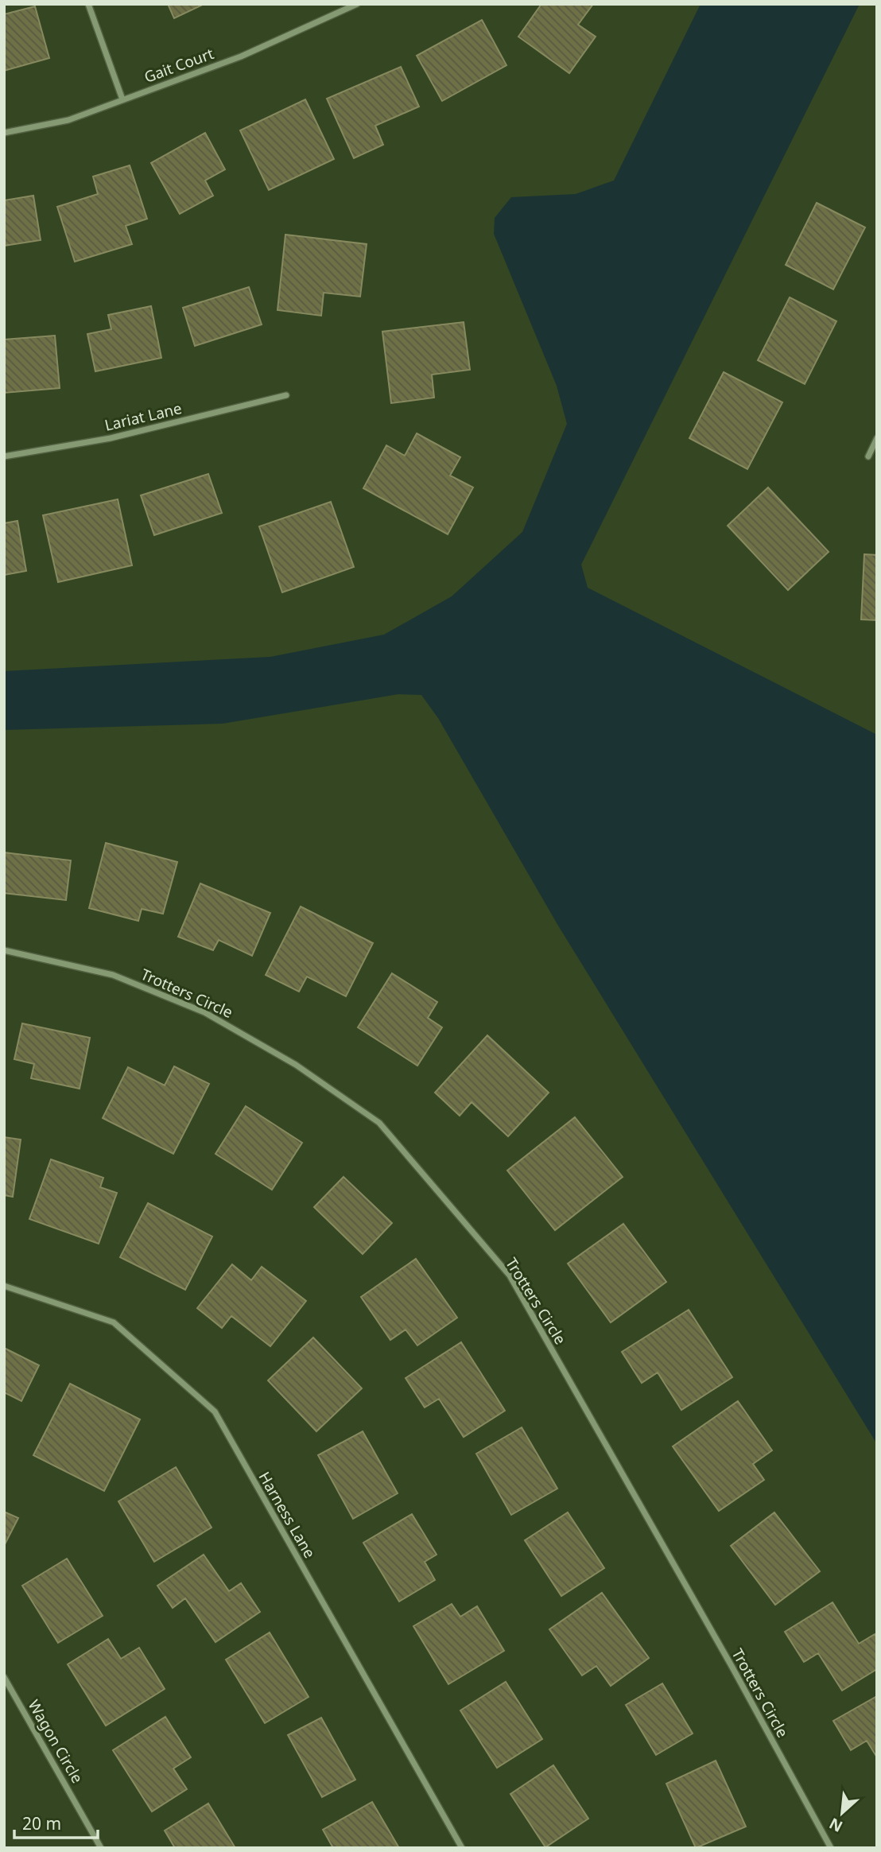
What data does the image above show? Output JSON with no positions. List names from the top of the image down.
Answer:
{
  "streets": {
    "street": [
      "Gait Court",
      "Lariat Lane",
      "Trotters Circle",
      "Harness Lane",
      "Wagon Circle"
    ]
  },
  "scale_bar": "20 m",
  "north": "bottom left"
}
